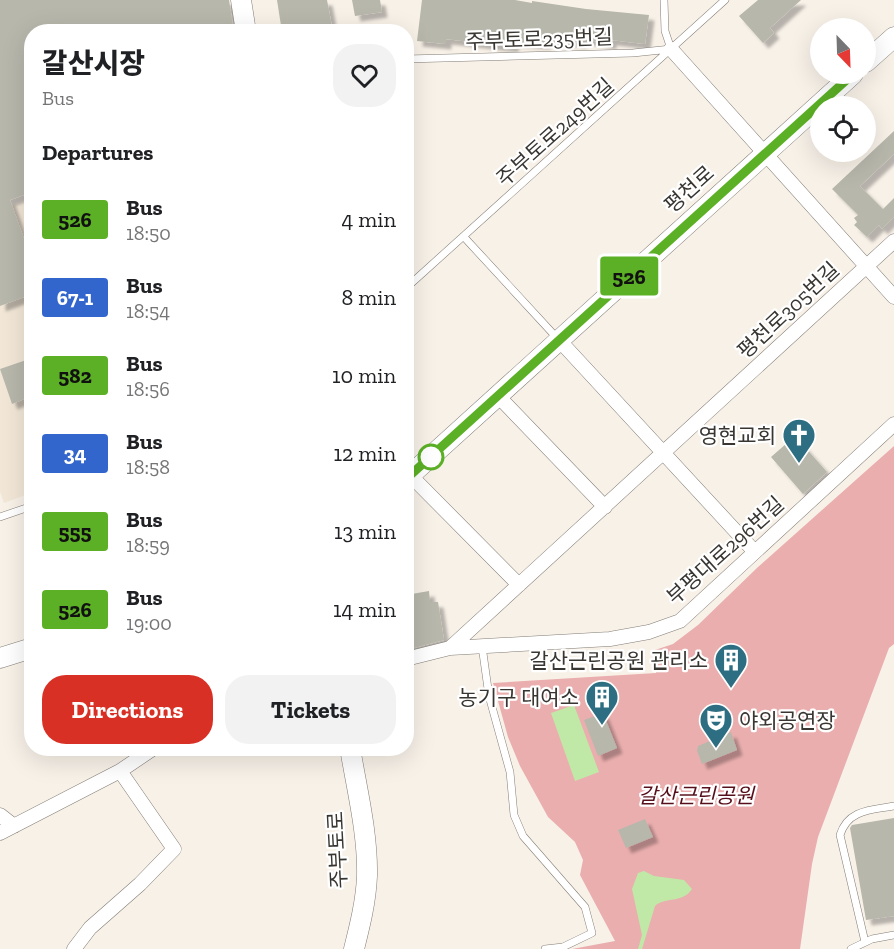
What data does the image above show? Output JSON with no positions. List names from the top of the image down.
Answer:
{
  "streets": {
    "main road": ["평천로", "주부토로"],
    "street": ["평천로305번길", "부평대로296번길"],
    "lane": ["주부토로235번길", "주부토로249번길"]
  },
  "crossings": [
    ["주부토로235번길", "주부토로249번길"],
    ["주부토로235번길", "평천로305번길"],
    ["주부토로249번길", "평천로305번길"],
    ["평천로", "평천로305번길"],
    ["평천로", "부평대로296번길"],
    ["평천로305번길", "부평대로296번길"]
  ],
  "parks": ["갈산근린공원"],
  "places": {
    "church": ["영현교회"],
    "building": ["갈산근린공원 관리소", "농기구 대여소"],
    "theatre": ["야외공연장"]
  },
  "lines": ["bus line 526"],
  "north": "bottom right",
  "page": {
    "on_map": "526",
    "heading": [
      ["갈산시장", "Bus"],
      "Departures"
    ],
    "list": [
      {
        "mark": "526",
        "name": "Bus",
        "note": "18:50",
        "value": "4 min"
      },
      {
        "mark": "67-1",
        "name": "Bus",
        "note": "18:54",
        "value": "8 min"
      },
      {
        "mark": "582",
        "name": "Bus",
        "note": "18:56",
        "value": "10 min"
      },
      {
        "mark": "34",
        "name": "Bus",
        "note": "18:58",
        "value": "12 min"
      },
      {
        "mark": "555",
        "name": "Bus",
        "note": "18:59",
        "value": "13 min"
      },
      {
        "mark": "526",
        "name": "Bus",
        "note": "19:00",
        "value": "14 min"
      }
    ],
    "buttons": ["Directions", "Tickets"]
  }
}
